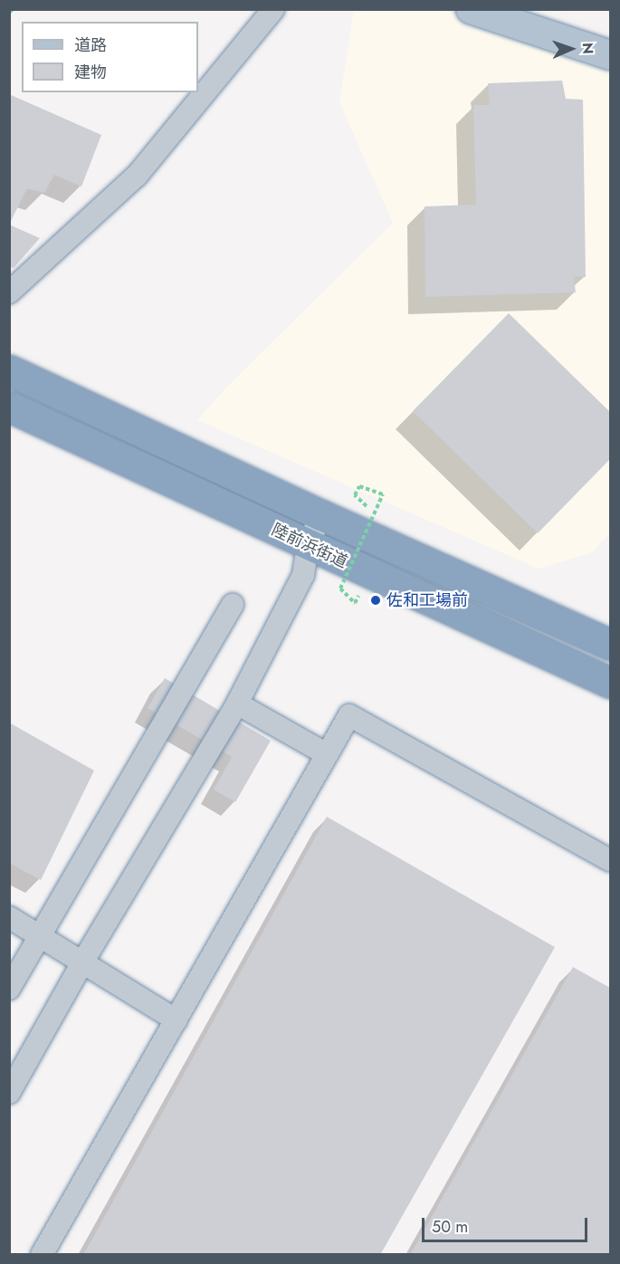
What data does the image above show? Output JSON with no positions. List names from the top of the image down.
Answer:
{
  "streets": {
    "highway": ["陸前浜街道"]
  },
  "places": ["佐和工場前"],
  "legend": ["道路", "建物"],
  "scale_bar": "50 m",
  "north": "right"
}
